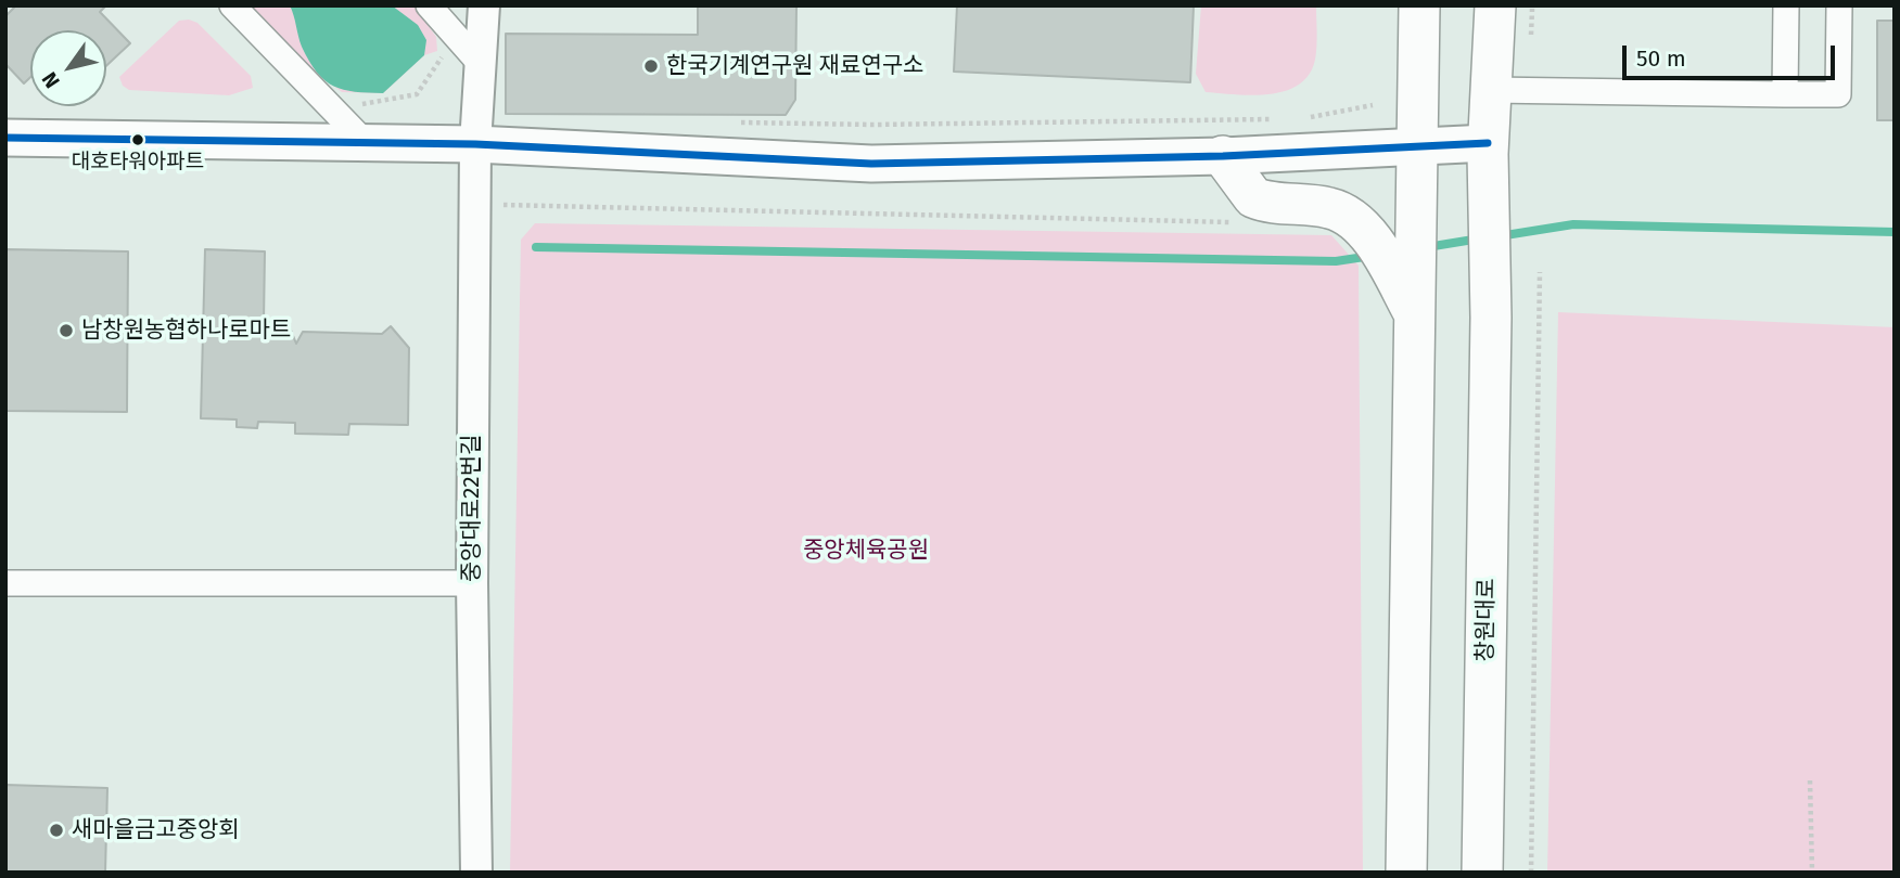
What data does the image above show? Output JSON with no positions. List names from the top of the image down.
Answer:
{
  "streets": {
    "main road": ["창원대로"],
    "street": ["중앙대로22번길"]
  },
  "parks": ["중앙체육공원"],
  "places": [
    "한국기계연구원 재료연구소",
    "대호타워아파트",
    "남창원농협하나로마트",
    "새마을금고중앙회"
  ],
  "scale_bar": "50 m",
  "north": "bottom left"
}
